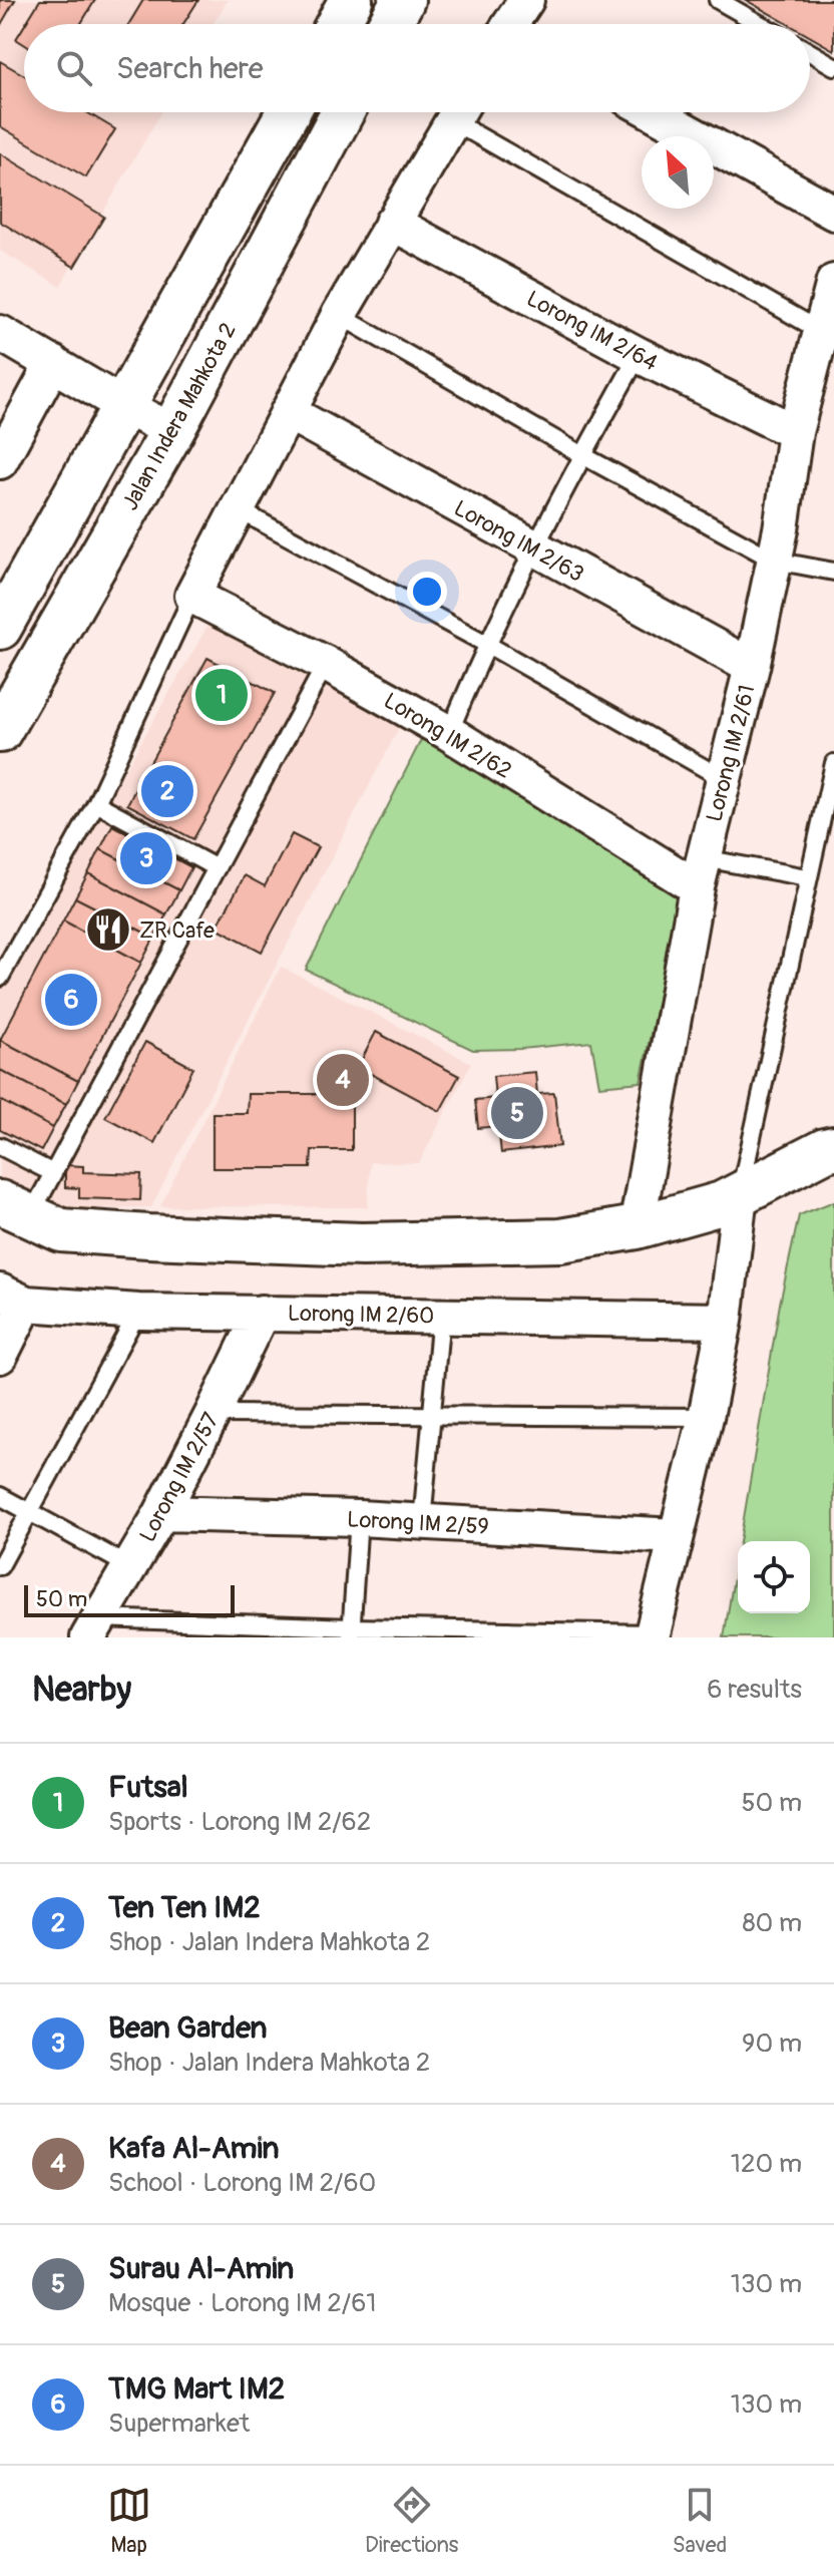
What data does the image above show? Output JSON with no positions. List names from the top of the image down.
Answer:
{
  "streets": {
    "street": [
      "Lorong IM 2/64",
      "Jalan Indera Mahkota 2",
      "Lorong IM 2/63",
      "Lorong IM 2/62",
      "Lorong IM 2/61",
      "Lorong IM 2/60",
      "Lorong IM 2/57",
      "Lorong IM 2/59"
    ]
  },
  "crossings": [
    ["Lorong IM 2/64", "Lorong IM 2/61"],
    ["Lorong IM 2/63", "Lorong IM 2/61"],
    ["Lorong IM 2/62", "Lorong IM 2/61"],
    ["Lorong IM 2/60", "Lorong IM 2/57"],
    ["Lorong IM 2/57", "Lorong IM 2/59"]
  ],
  "places": {
    "restaurant": ["ZR Cafe"]
  },
  "scale_bar": "50 m",
  "north": "top left",
  "page": {
    "search": "Search here",
    "pins": [
      "1",
      "2",
      "3",
      "6",
      "4",
      "5"
    ],
    "scale": "50 m",
    "heading": ["Nearby", "6 results"],
    "list": [
      {
        "mark": "1",
        "name": "Futsal",
        "note": "Sports · Lorong IM 2/62",
        "value": "50 m"
      },
      {
        "mark": "2",
        "name": "Ten Ten IM2",
        "note": "Shop · Jalan Indera Mahkota 2",
        "value": "80 m"
      },
      {
        "mark": "3",
        "name": "Bean Garden",
        "note": "Shop · Jalan Indera Mahkota 2",
        "value": "90 m"
      },
      {
        "mark": "4",
        "name": "Kafa Al-Amin",
        "note": "School · Lorong IM 2/60",
        "value": "120 m"
      },
      {
        "mark": "5",
        "name": "Surau Al-Amin",
        "note": "Mosque · Lorong IM 2/61",
        "value": "130 m"
      },
      {
        "mark": "6",
        "name": "TMG Mart IM2",
        "note": "Supermarket",
        "value": "130 m"
      }
    ],
    "nav": ["Map", "Directions", "Saved"]
  }
}
